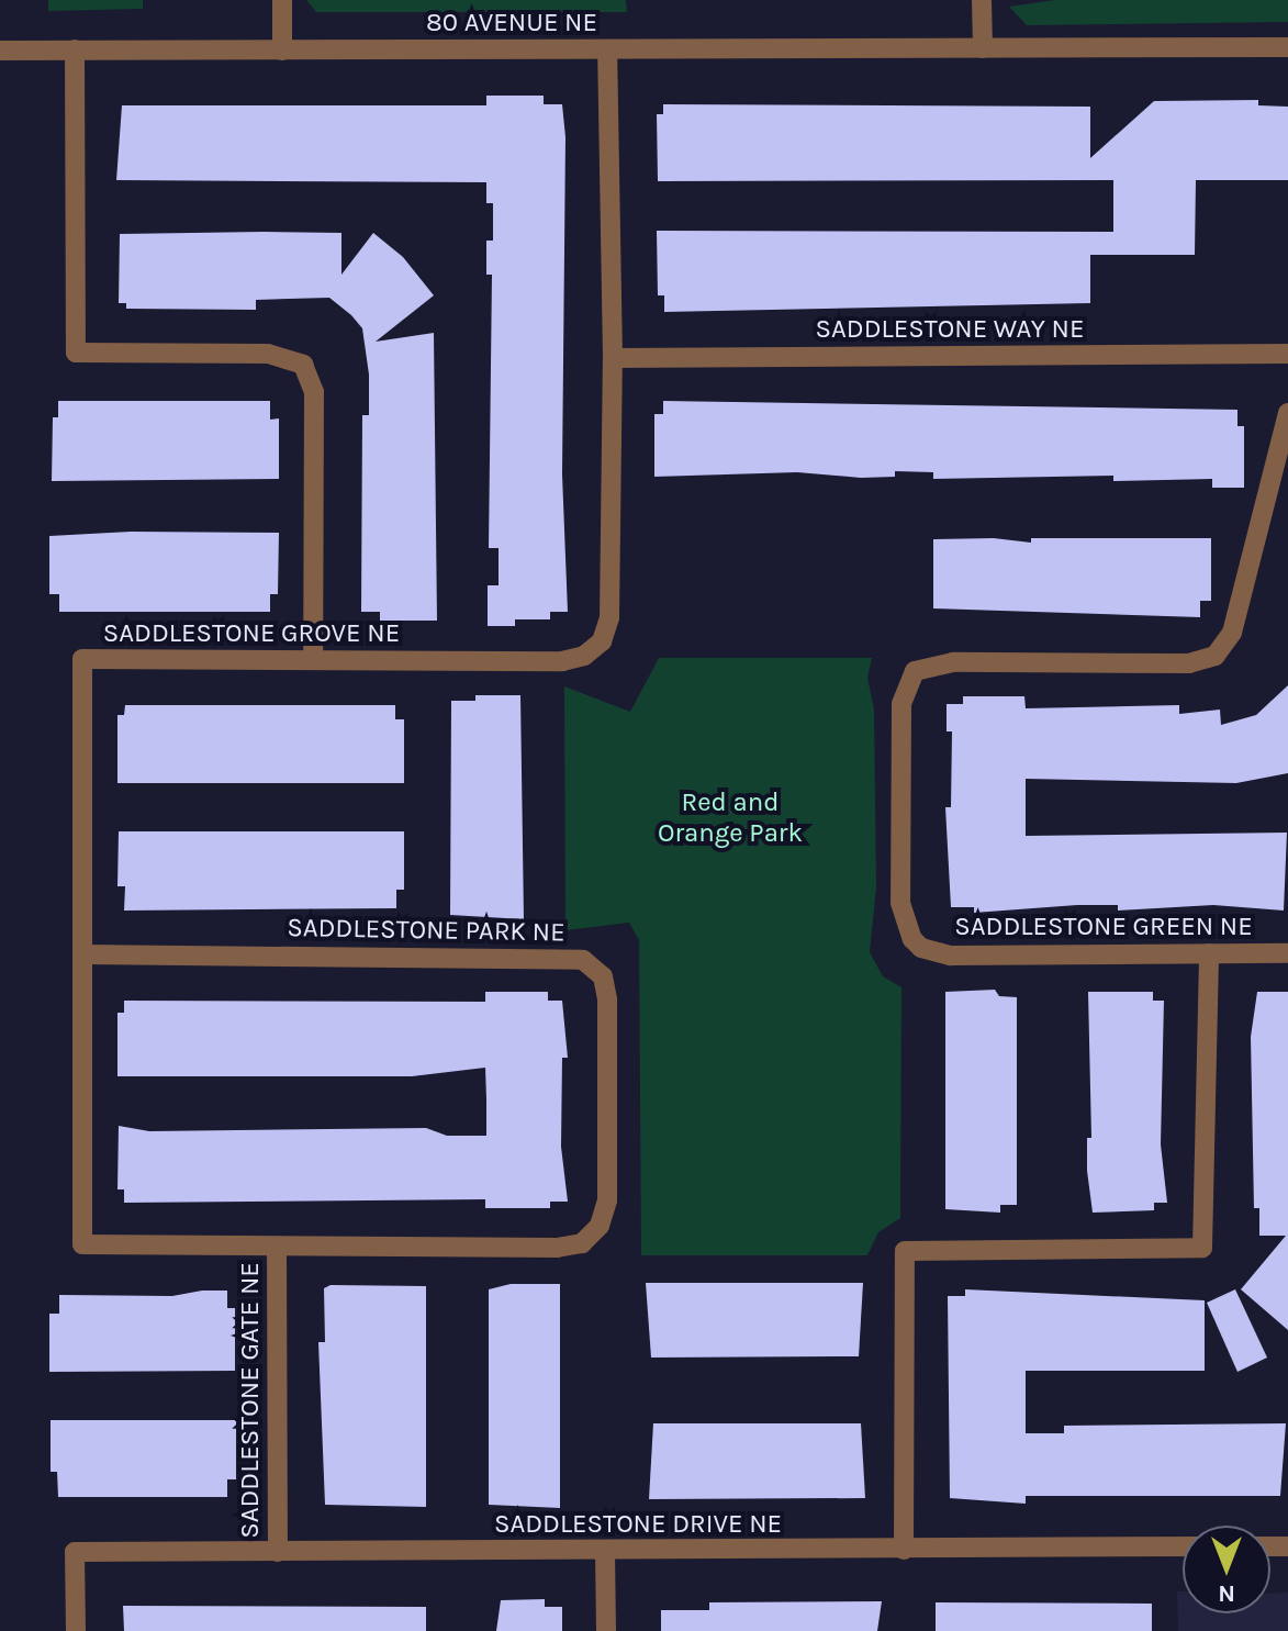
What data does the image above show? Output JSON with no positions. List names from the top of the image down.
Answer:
{
  "streets": {
    "street": [
      "80 AVENUE NE",
      "SADDLESTONE WAY NE",
      "SADDLESTONE GROVE NE",
      "SADDLESTONE GREEN NE",
      "SADDLESTONE PARK NE",
      "SADDLESTONE GATE NE",
      "SADDLESTONE DRIVE NE"
    ]
  },
  "crossings": [
    ["80 AVENUE NE", "SADDLESTONE GROVE NE"],
    ["SADDLESTONE WAY NE", "SADDLESTONE GROVE NE"],
    ["SADDLESTONE GROVE NE", "SADDLESTONE PARK NE"],
    ["SADDLESTONE GROVE NE", "SADDLESTONE GATE NE"],
    ["SADDLESTONE PARK NE", "SADDLESTONE GATE NE"],
    ["SADDLESTONE GATE NE", "SADDLESTONE DRIVE NE"]
  ],
  "parks": ["Red and Orange Park"],
  "north": "bottom"
}
